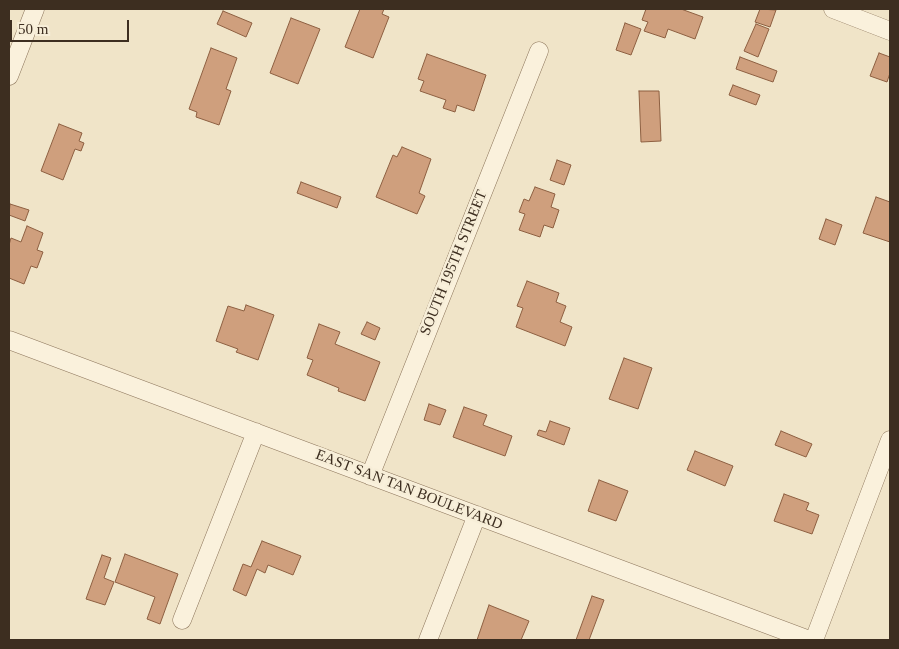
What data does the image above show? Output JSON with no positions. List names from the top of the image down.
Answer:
{
  "streets": {
    "street": ["SOUTH 195TH STREET", "EAST SAN TAN BOULEVARD"]
  },
  "crossings": [
    ["SOUTH 195TH STREET", "EAST SAN TAN BOULEVARD"]
  ],
  "scale_bar": "50 m"
}
